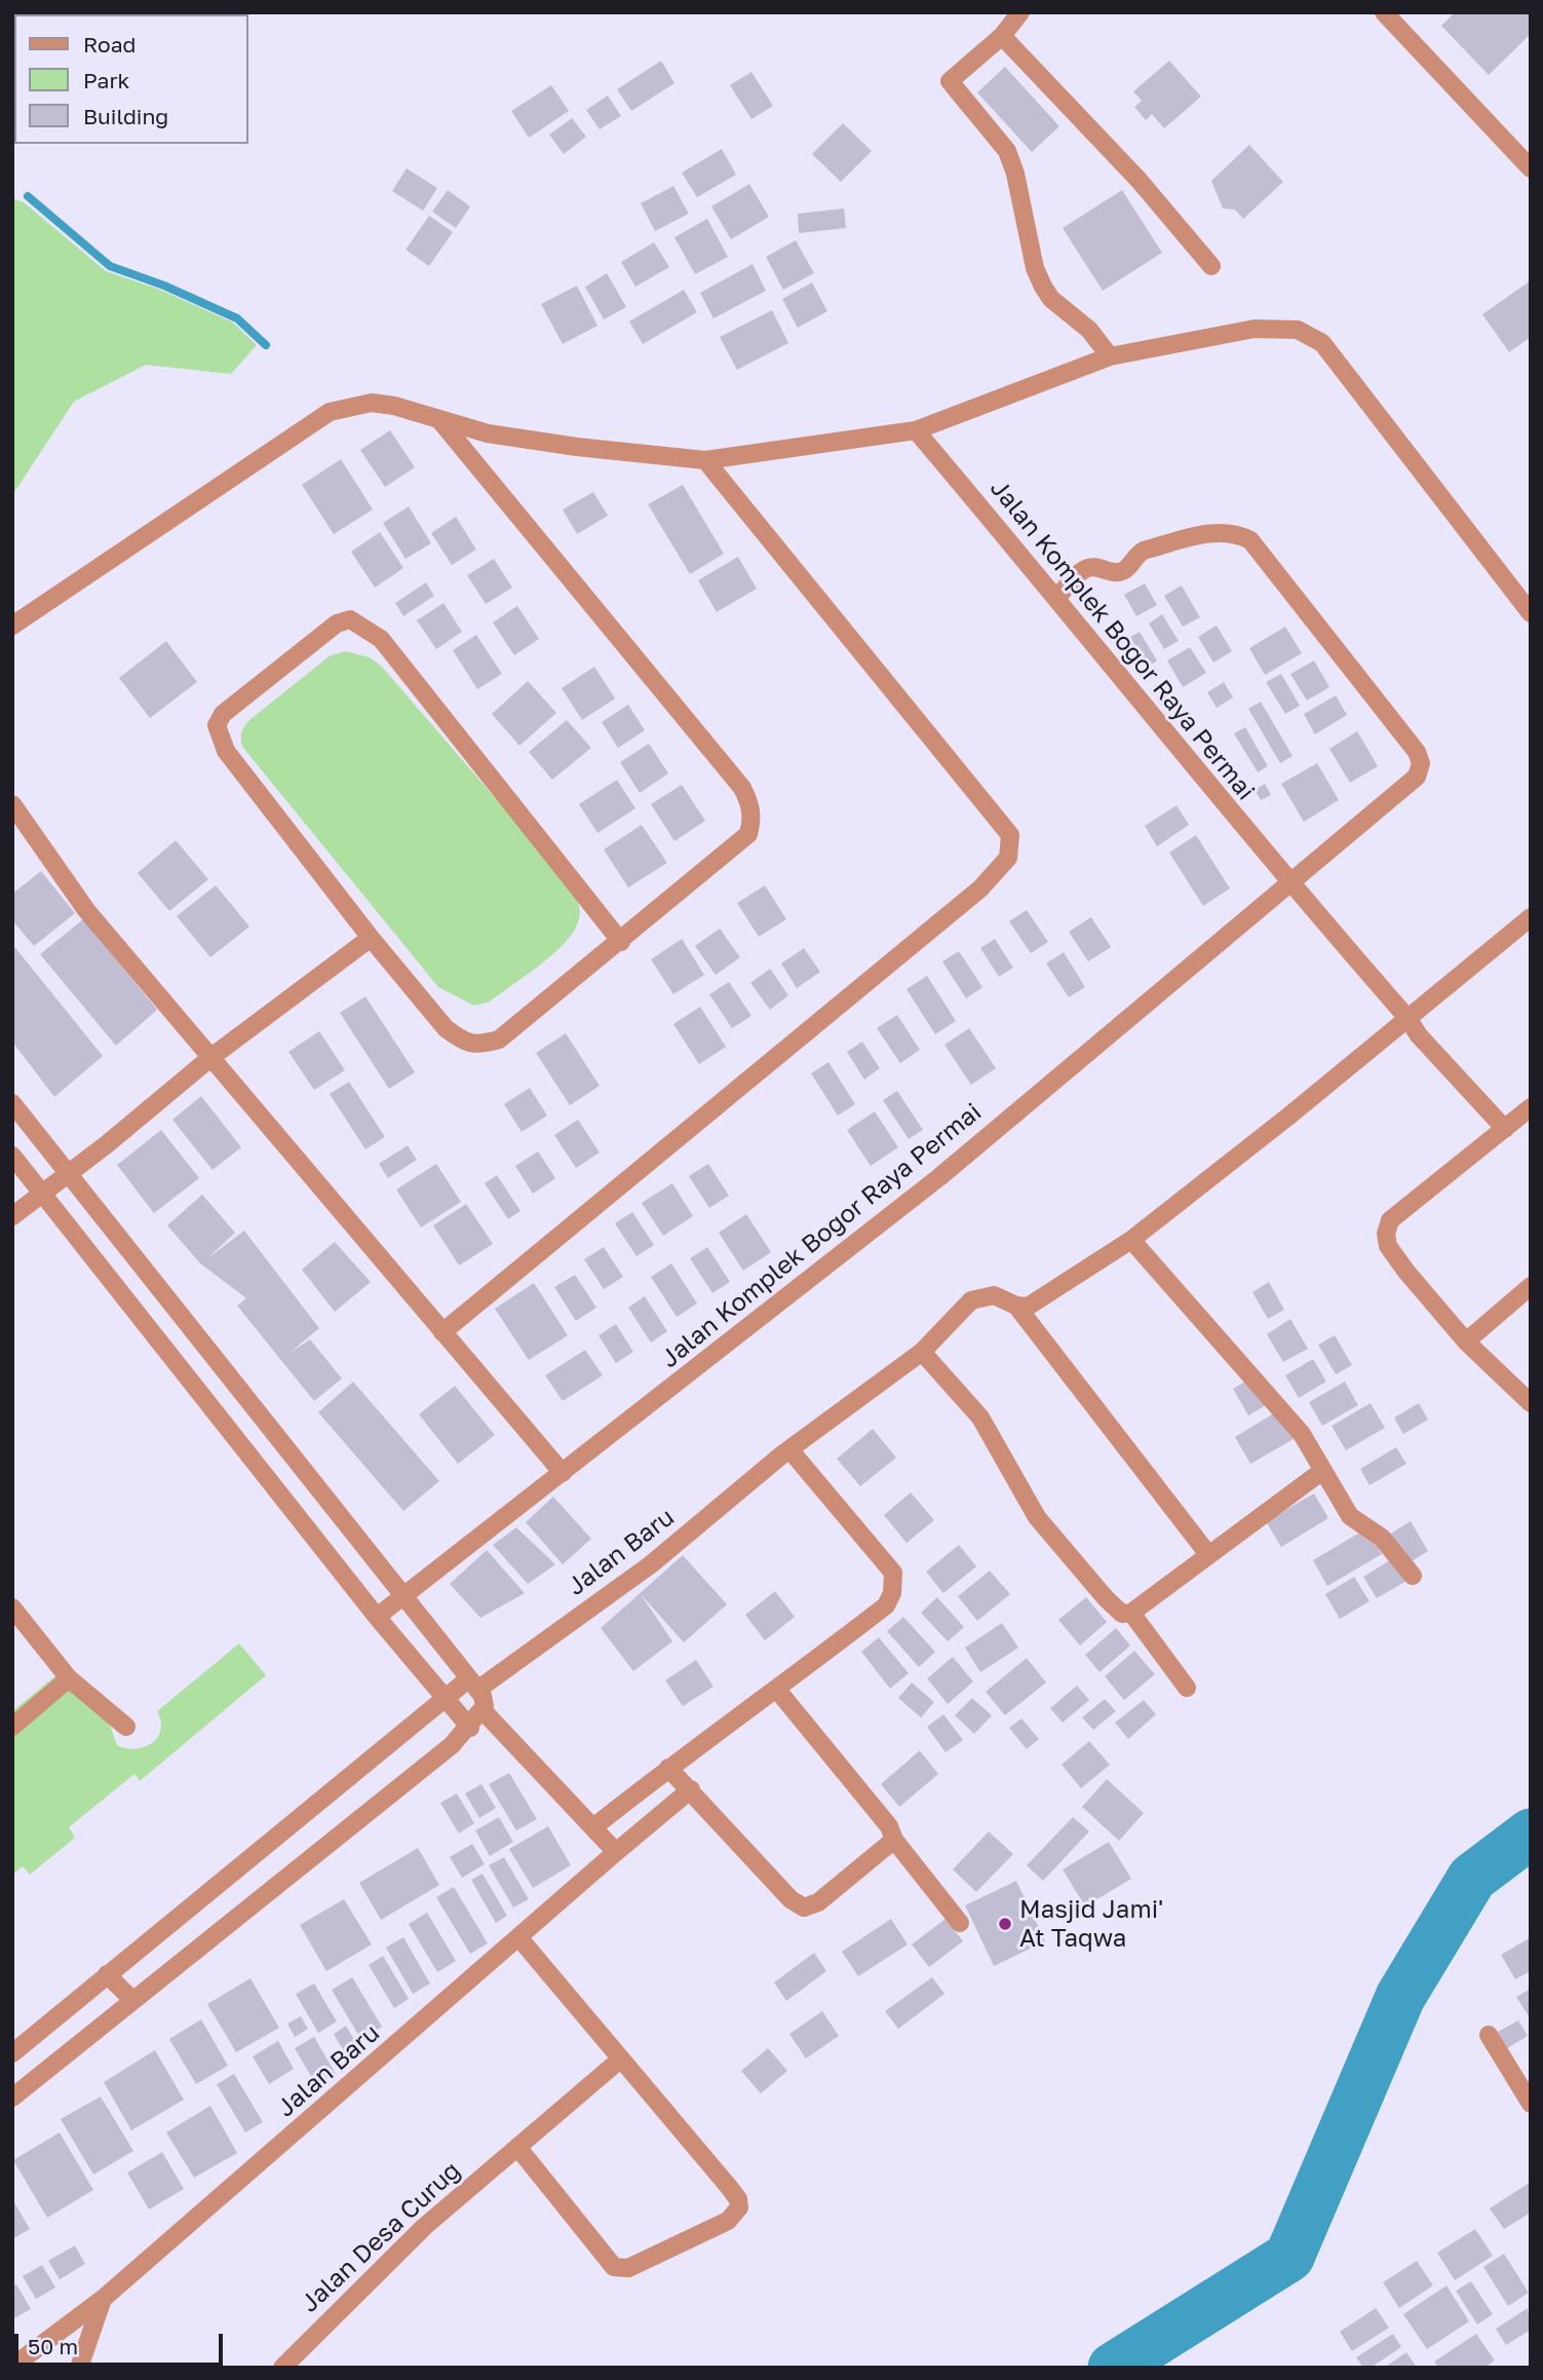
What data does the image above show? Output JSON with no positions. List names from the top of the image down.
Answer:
{
  "streets": {
    "street": ["Jalan Komplek Bogor Raya Permai", "Jalan Baru", "Jalan Desa Curug"]
  },
  "places": ["Masjid Jami' At Taqwa"],
  "legend": ["Road", "Park", "Building"],
  "scale_bar": "50 m"
}
